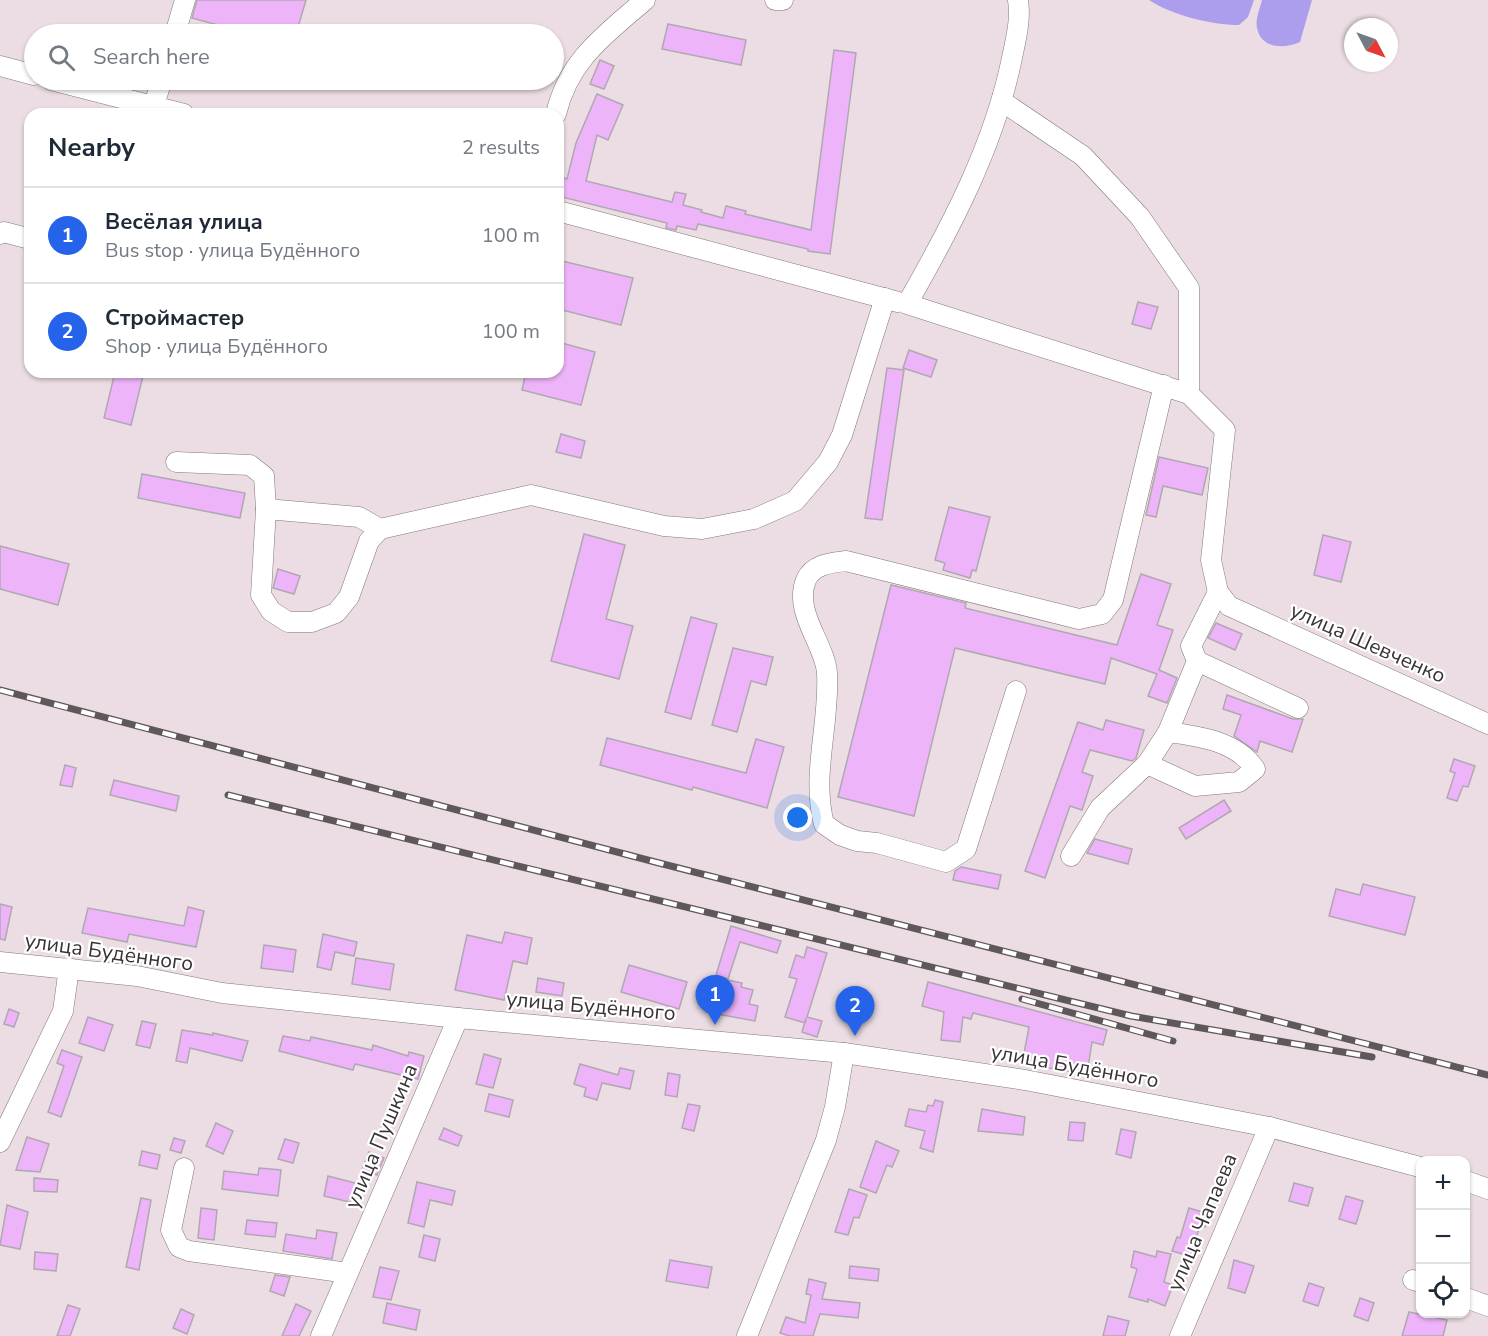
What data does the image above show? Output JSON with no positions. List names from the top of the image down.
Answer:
{
  "streets": {
    "street": [
      "улица Шевченко",
      "улица Будённого",
      "улица Пушкина",
      "улица Чапаева"
    ]
  },
  "crossings": [
    ["улица Будённого", "улица Пушкина"],
    ["улица Будённого", "улица Чапаева"]
  ],
  "north": "bottom right",
  "page": {
    "search": "Search here",
    "heading": ["Nearby", "2 results"],
    "list": [
      {
        "mark": "1",
        "name": "Весёлая улица",
        "note": "Bus stop · улица Будённого",
        "value": "100 m"
      },
      {
        "mark": "2",
        "name": "Строймастер",
        "note": "Shop · улица Будённого",
        "value": "100 m"
      }
    ],
    "pins": ["1", "2"],
    "map_buttons": ["+", "−"]
  }
}
